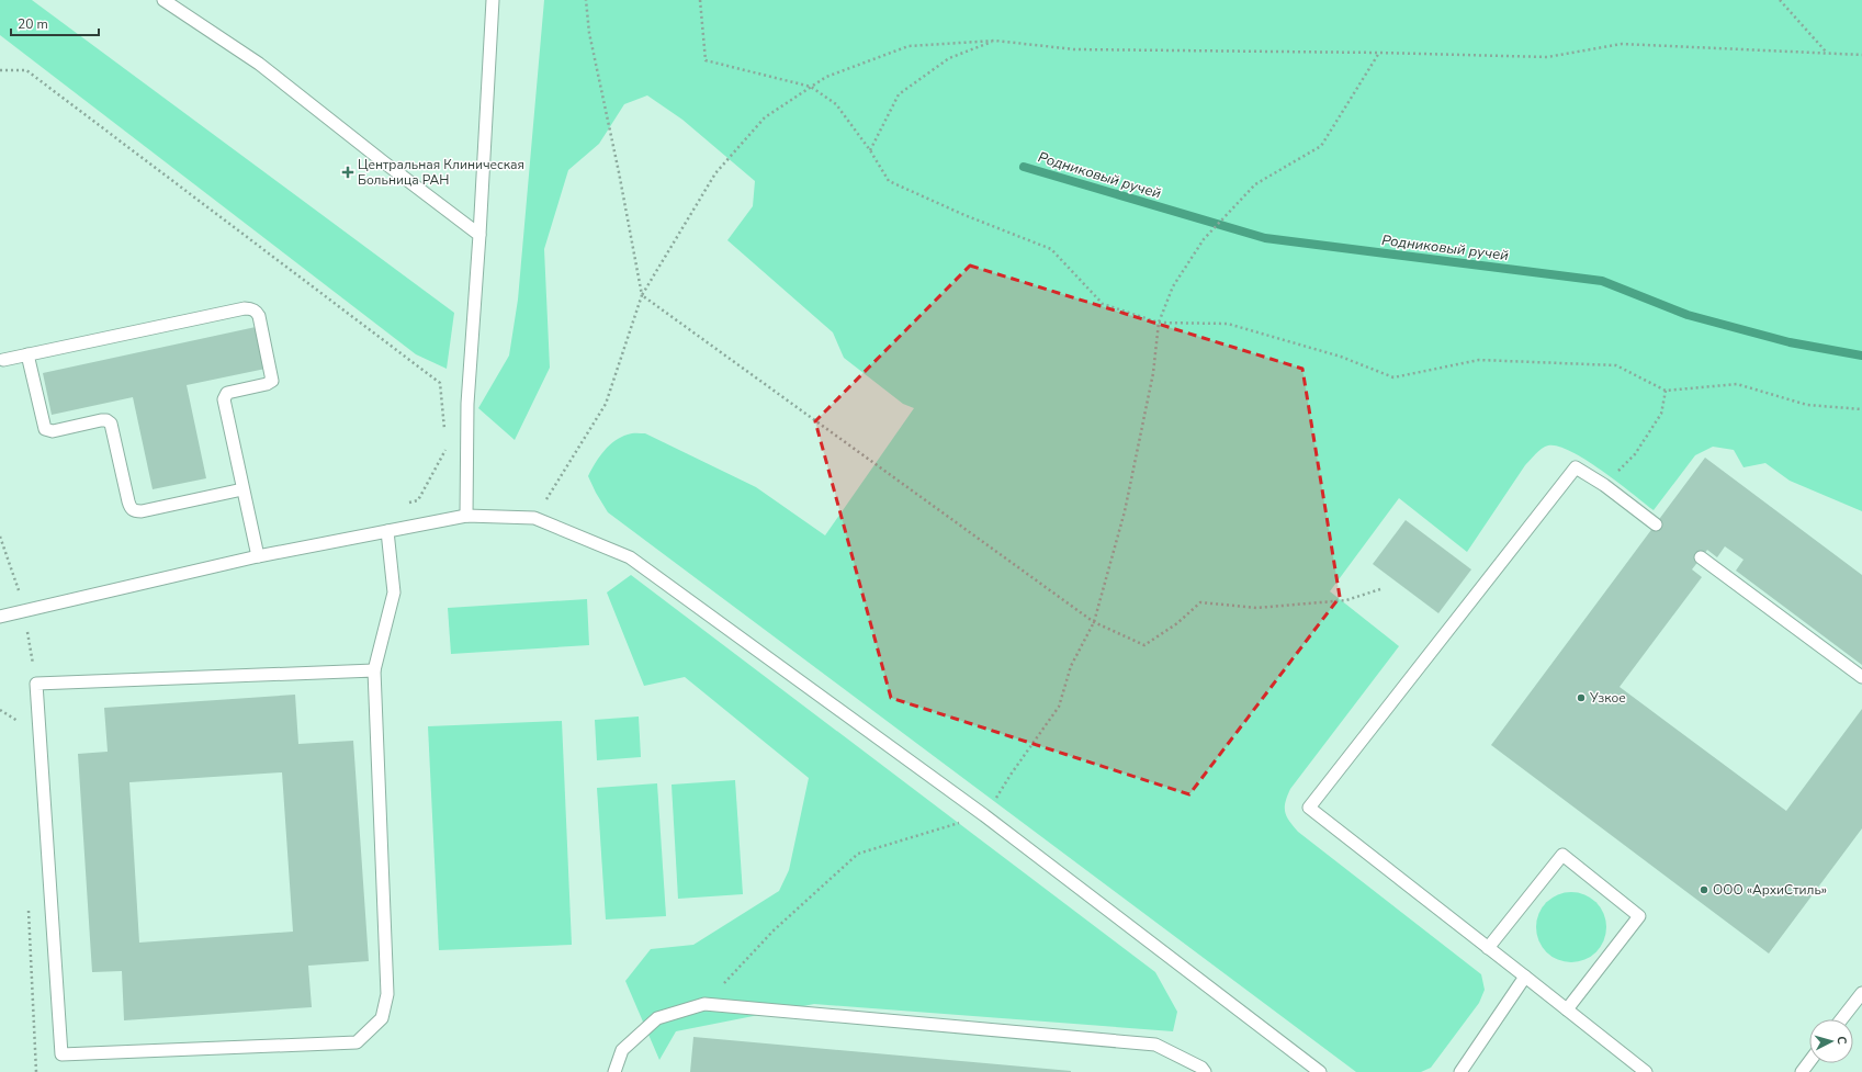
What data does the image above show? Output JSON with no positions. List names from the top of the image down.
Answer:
{
  "water": ["Родниковый ручей"],
  "places": {
    "health": ["Центральная Клиническая Больница РАН"],
    "other": ["Узкое", "ООО «АрхиСтиль»"]
  },
  "scale_bar": "20 m",
  "north": "right"
}
